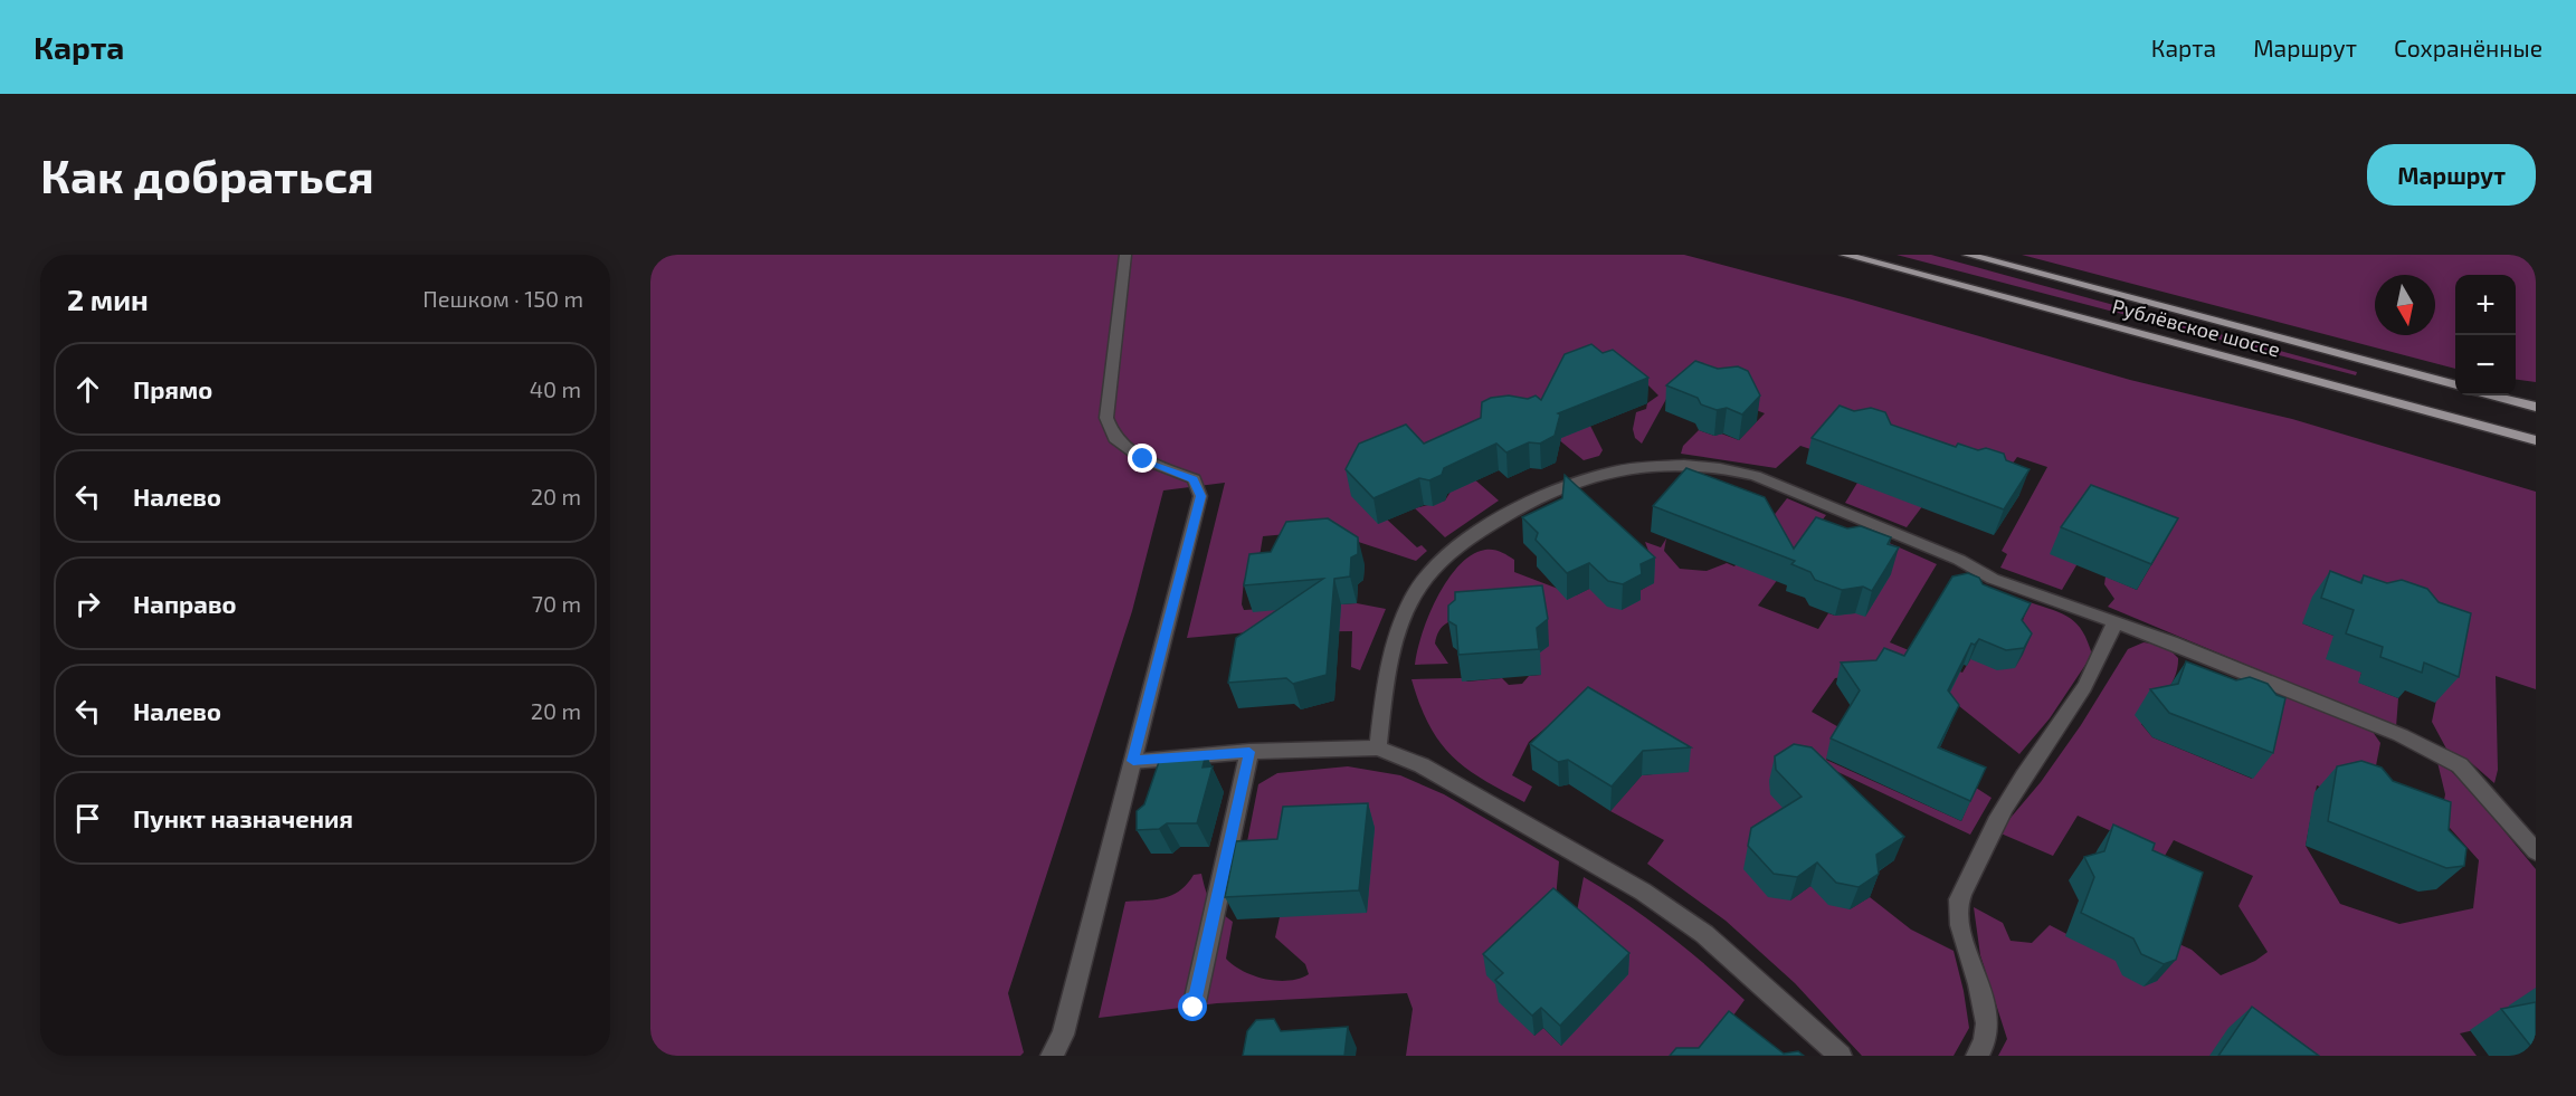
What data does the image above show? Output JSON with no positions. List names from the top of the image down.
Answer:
{
  "streets": {
    "main road": ["Рублёвское шоссе"]
  },
  "north": "bottom",
  "page": {
    "header": "Карта",
    "nav": ["Карта", "Маршрут", "Сохранённые"],
    "buttons": "Маршрут",
    "title": "Как добраться",
    "heading": ["2 мин", "Пешком · 150 m"],
    "map_buttons": ["+", "−"],
    "list": [
      ["Прямо", "40 m"],
      ["Налево", "20 m"],
      ["Направо", "70 m"],
      ["Налево", "20 m"],
      "Пункт назначения"
    ]
  }
}
